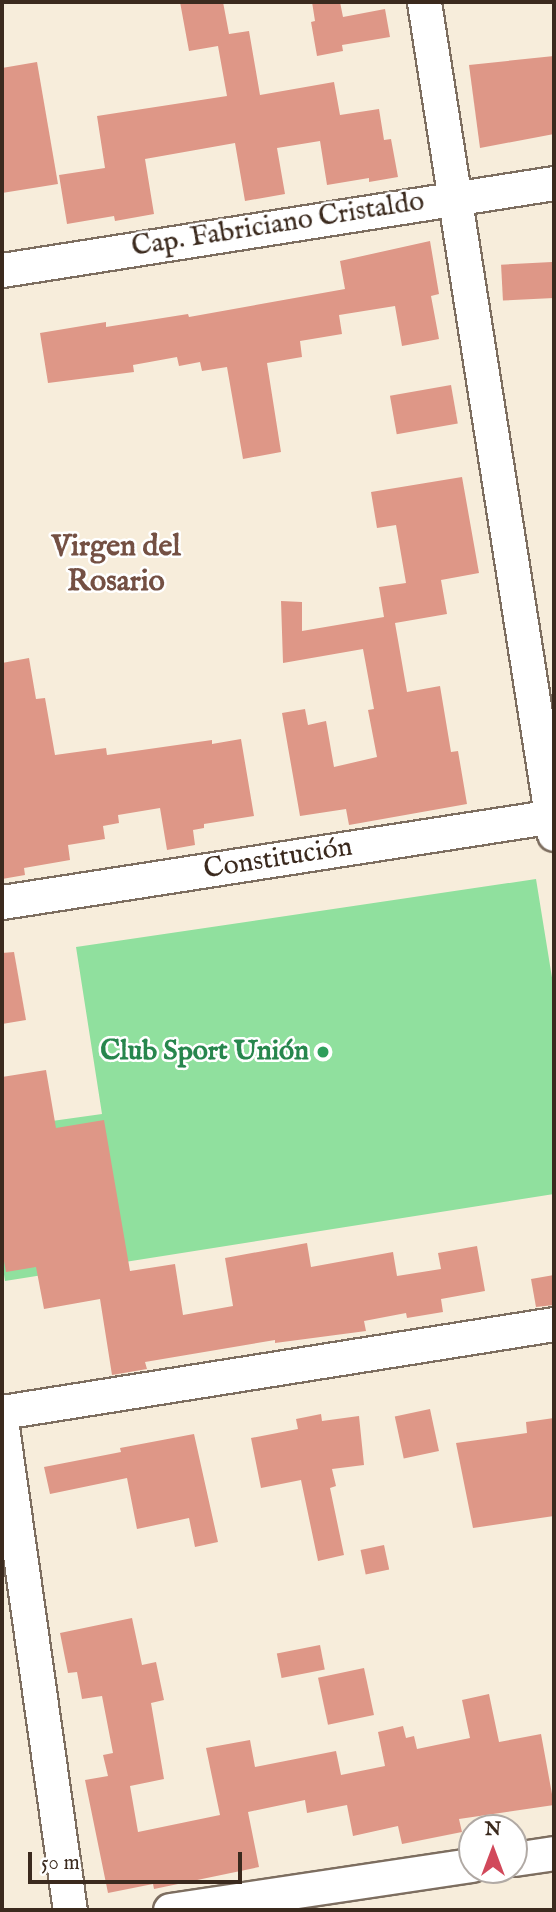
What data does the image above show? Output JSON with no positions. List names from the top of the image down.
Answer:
{
  "streets": {
    "street": ["Cap. Fabriciano Cristaldo", "Constitución"]
  },
  "districts": ["Virgen del Rosario"],
  "places": ["Club Sport Unión"],
  "scale_bar": "50 m",
  "north": "top"
}
